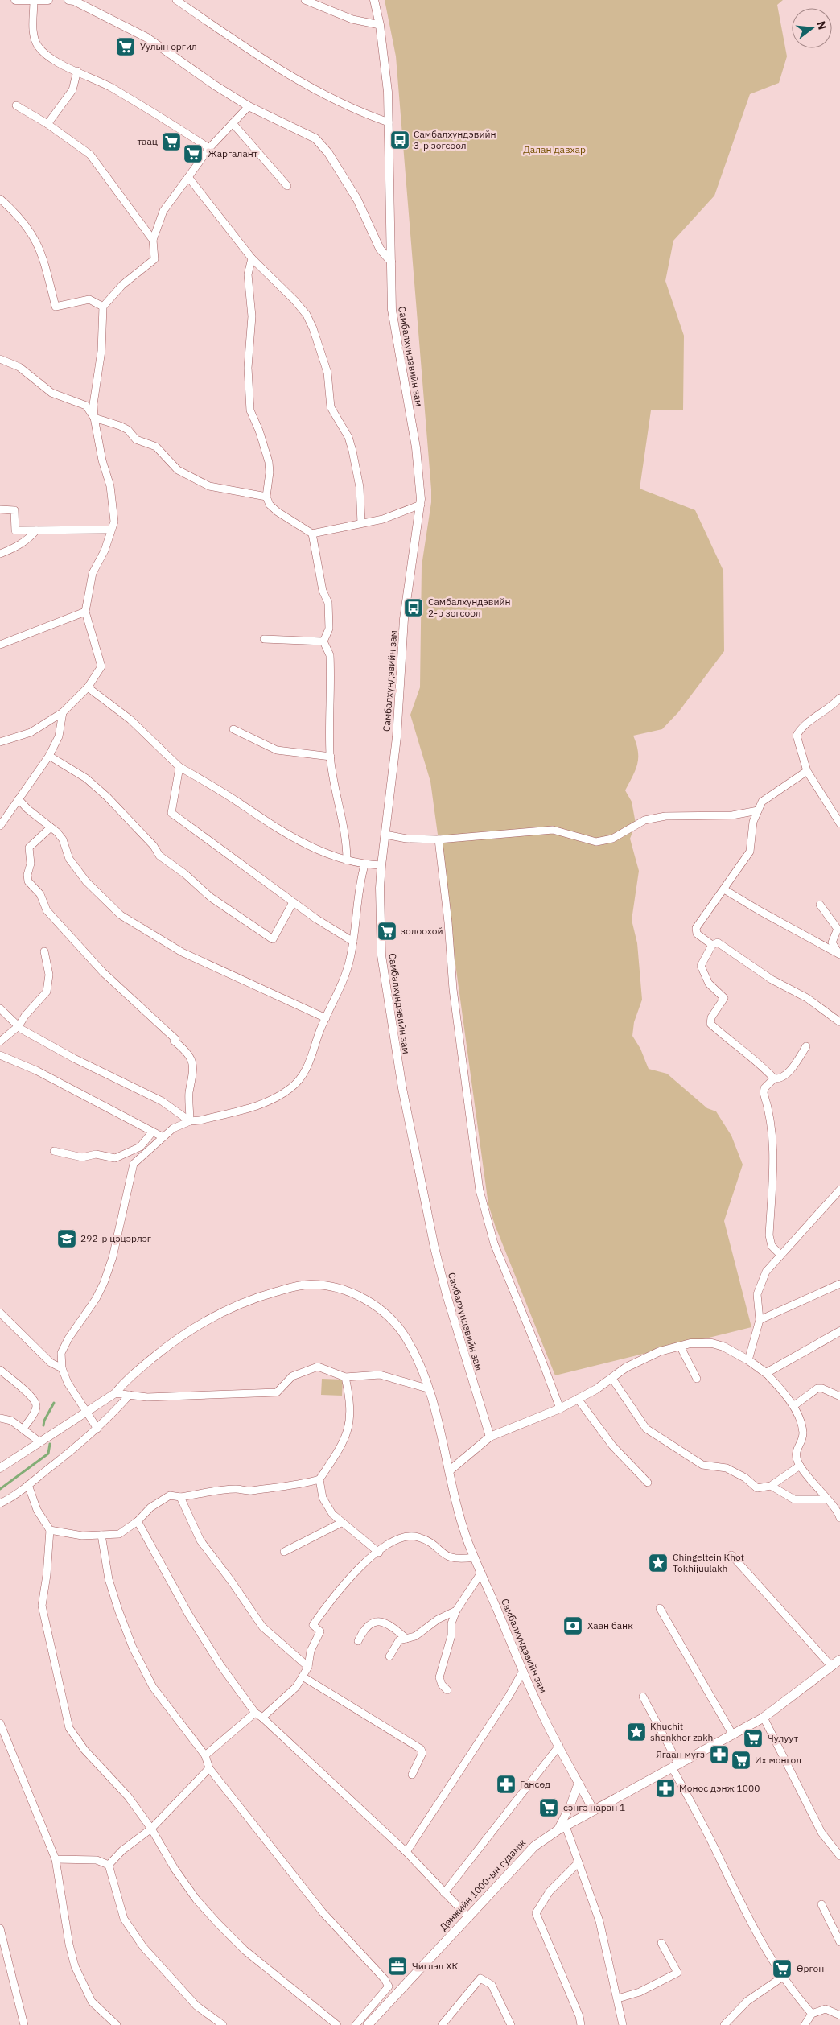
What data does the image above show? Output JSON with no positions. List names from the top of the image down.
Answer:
{
  "streets": {
    "main road": ["Дэнжийн 1000-ын гудамж"],
    "street": ["Самбалхүндэвийн зам"]
  },
  "crossings": [
    ["Самбалхүндэвийн зам", "Дэнжийн 1000-ын гудамж"]
  ],
  "parks": ["Далан давхар"],
  "places": {
    "supermarket": [
      "Уулын оргил",
      "таац",
      "Жаргалант",
      "золоохой",
      "Чулуут",
      "Их монгол",
      "сэнгэ наран 1",
      "Өргөн"
    ],
    "bus stop": ["Самбалхүндэвийн 3-р зогсоол", "Самбалхүндэвийн 2-р зогсоол"],
    "school or university": ["292-р цэцэрлэг"],
    "place": ["Chingeltein Khot Tokhijuulakh", "Khuchit shonkhor zakh"],
    "bank": ["Хаан банк"],
    "pharmacy": ["Ягаан мүгз", "Гансөд", "Монос дэнж 1000"],
    "office": ["Чиглэл ХК"]
  },
  "north": "right"
}
